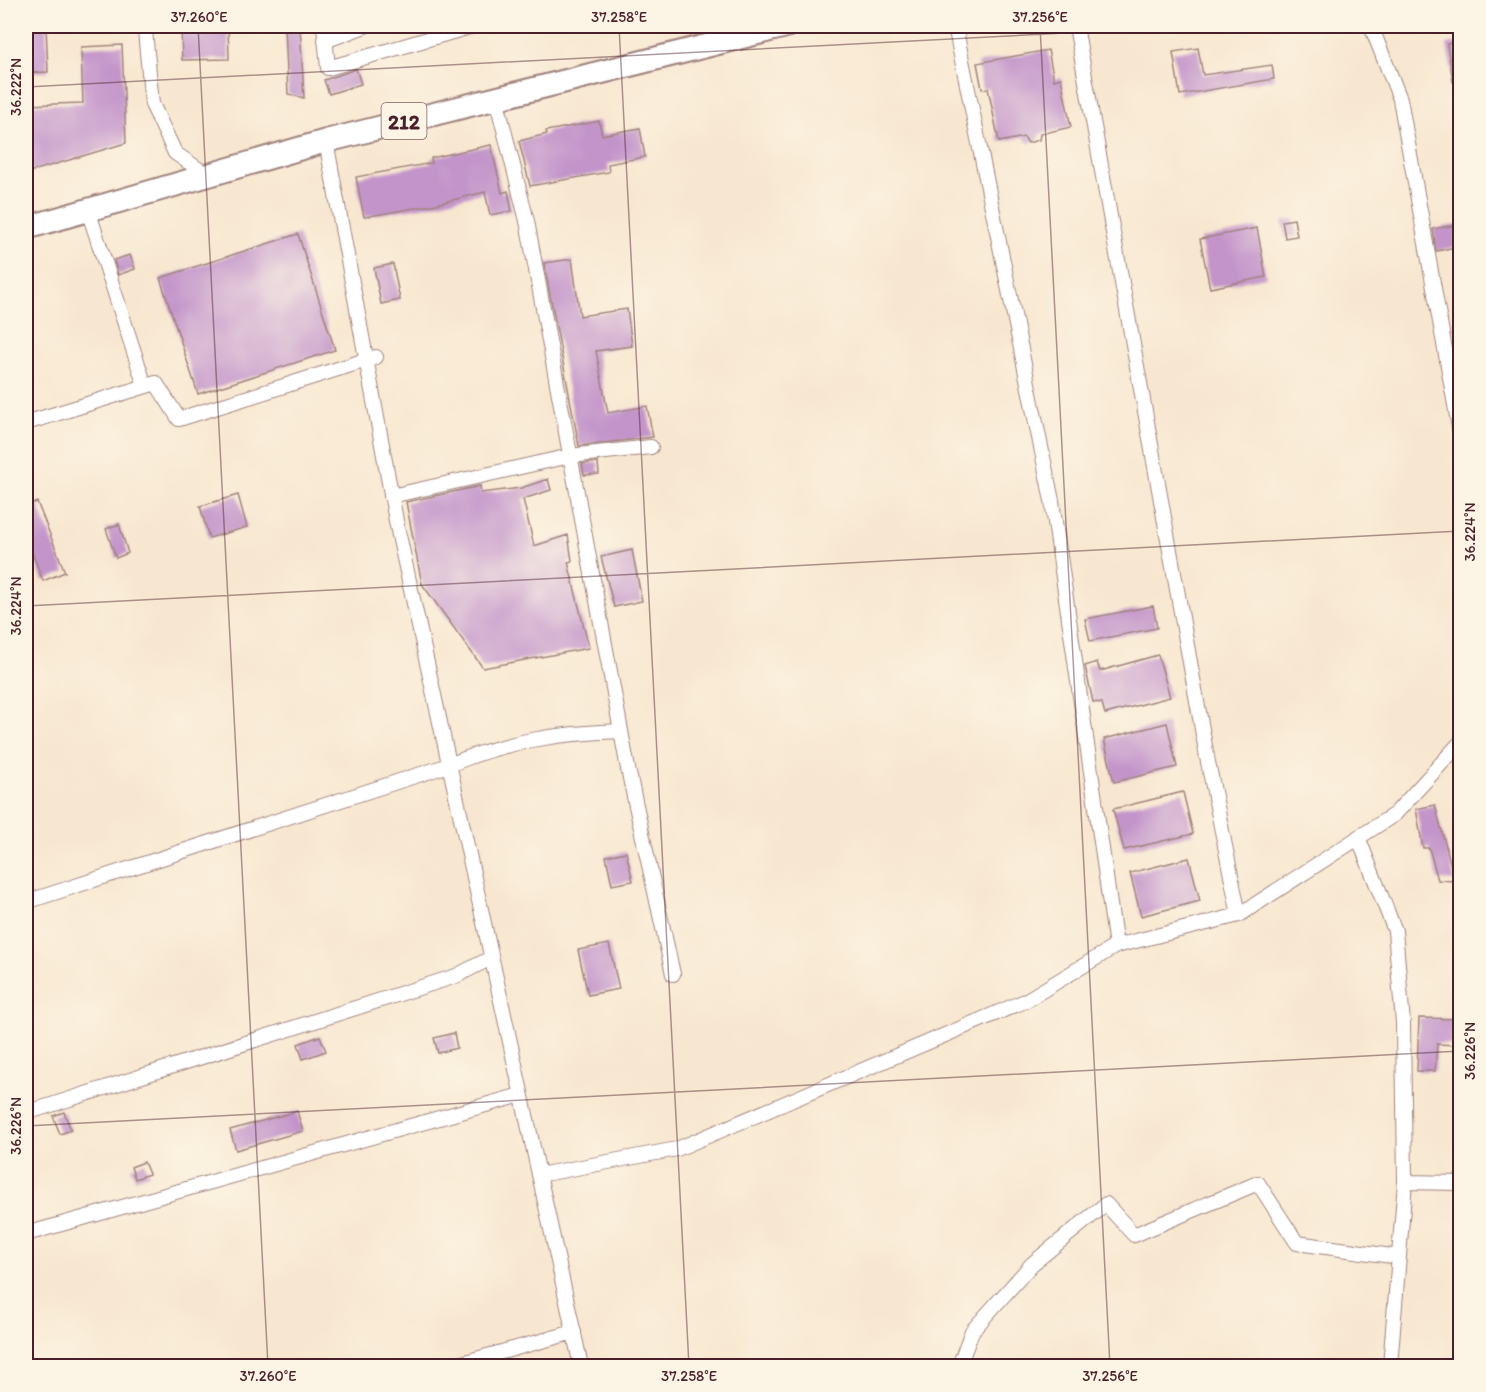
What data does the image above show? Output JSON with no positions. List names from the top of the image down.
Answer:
{
  "streets": {
    "main road": ["212"]
  },
  "coordinates": [
    "37.260°E",
    "37.258°E",
    "37.256°E",
    "36.222°N",
    "36.224°N",
    "36.226°N"
  ]
}
